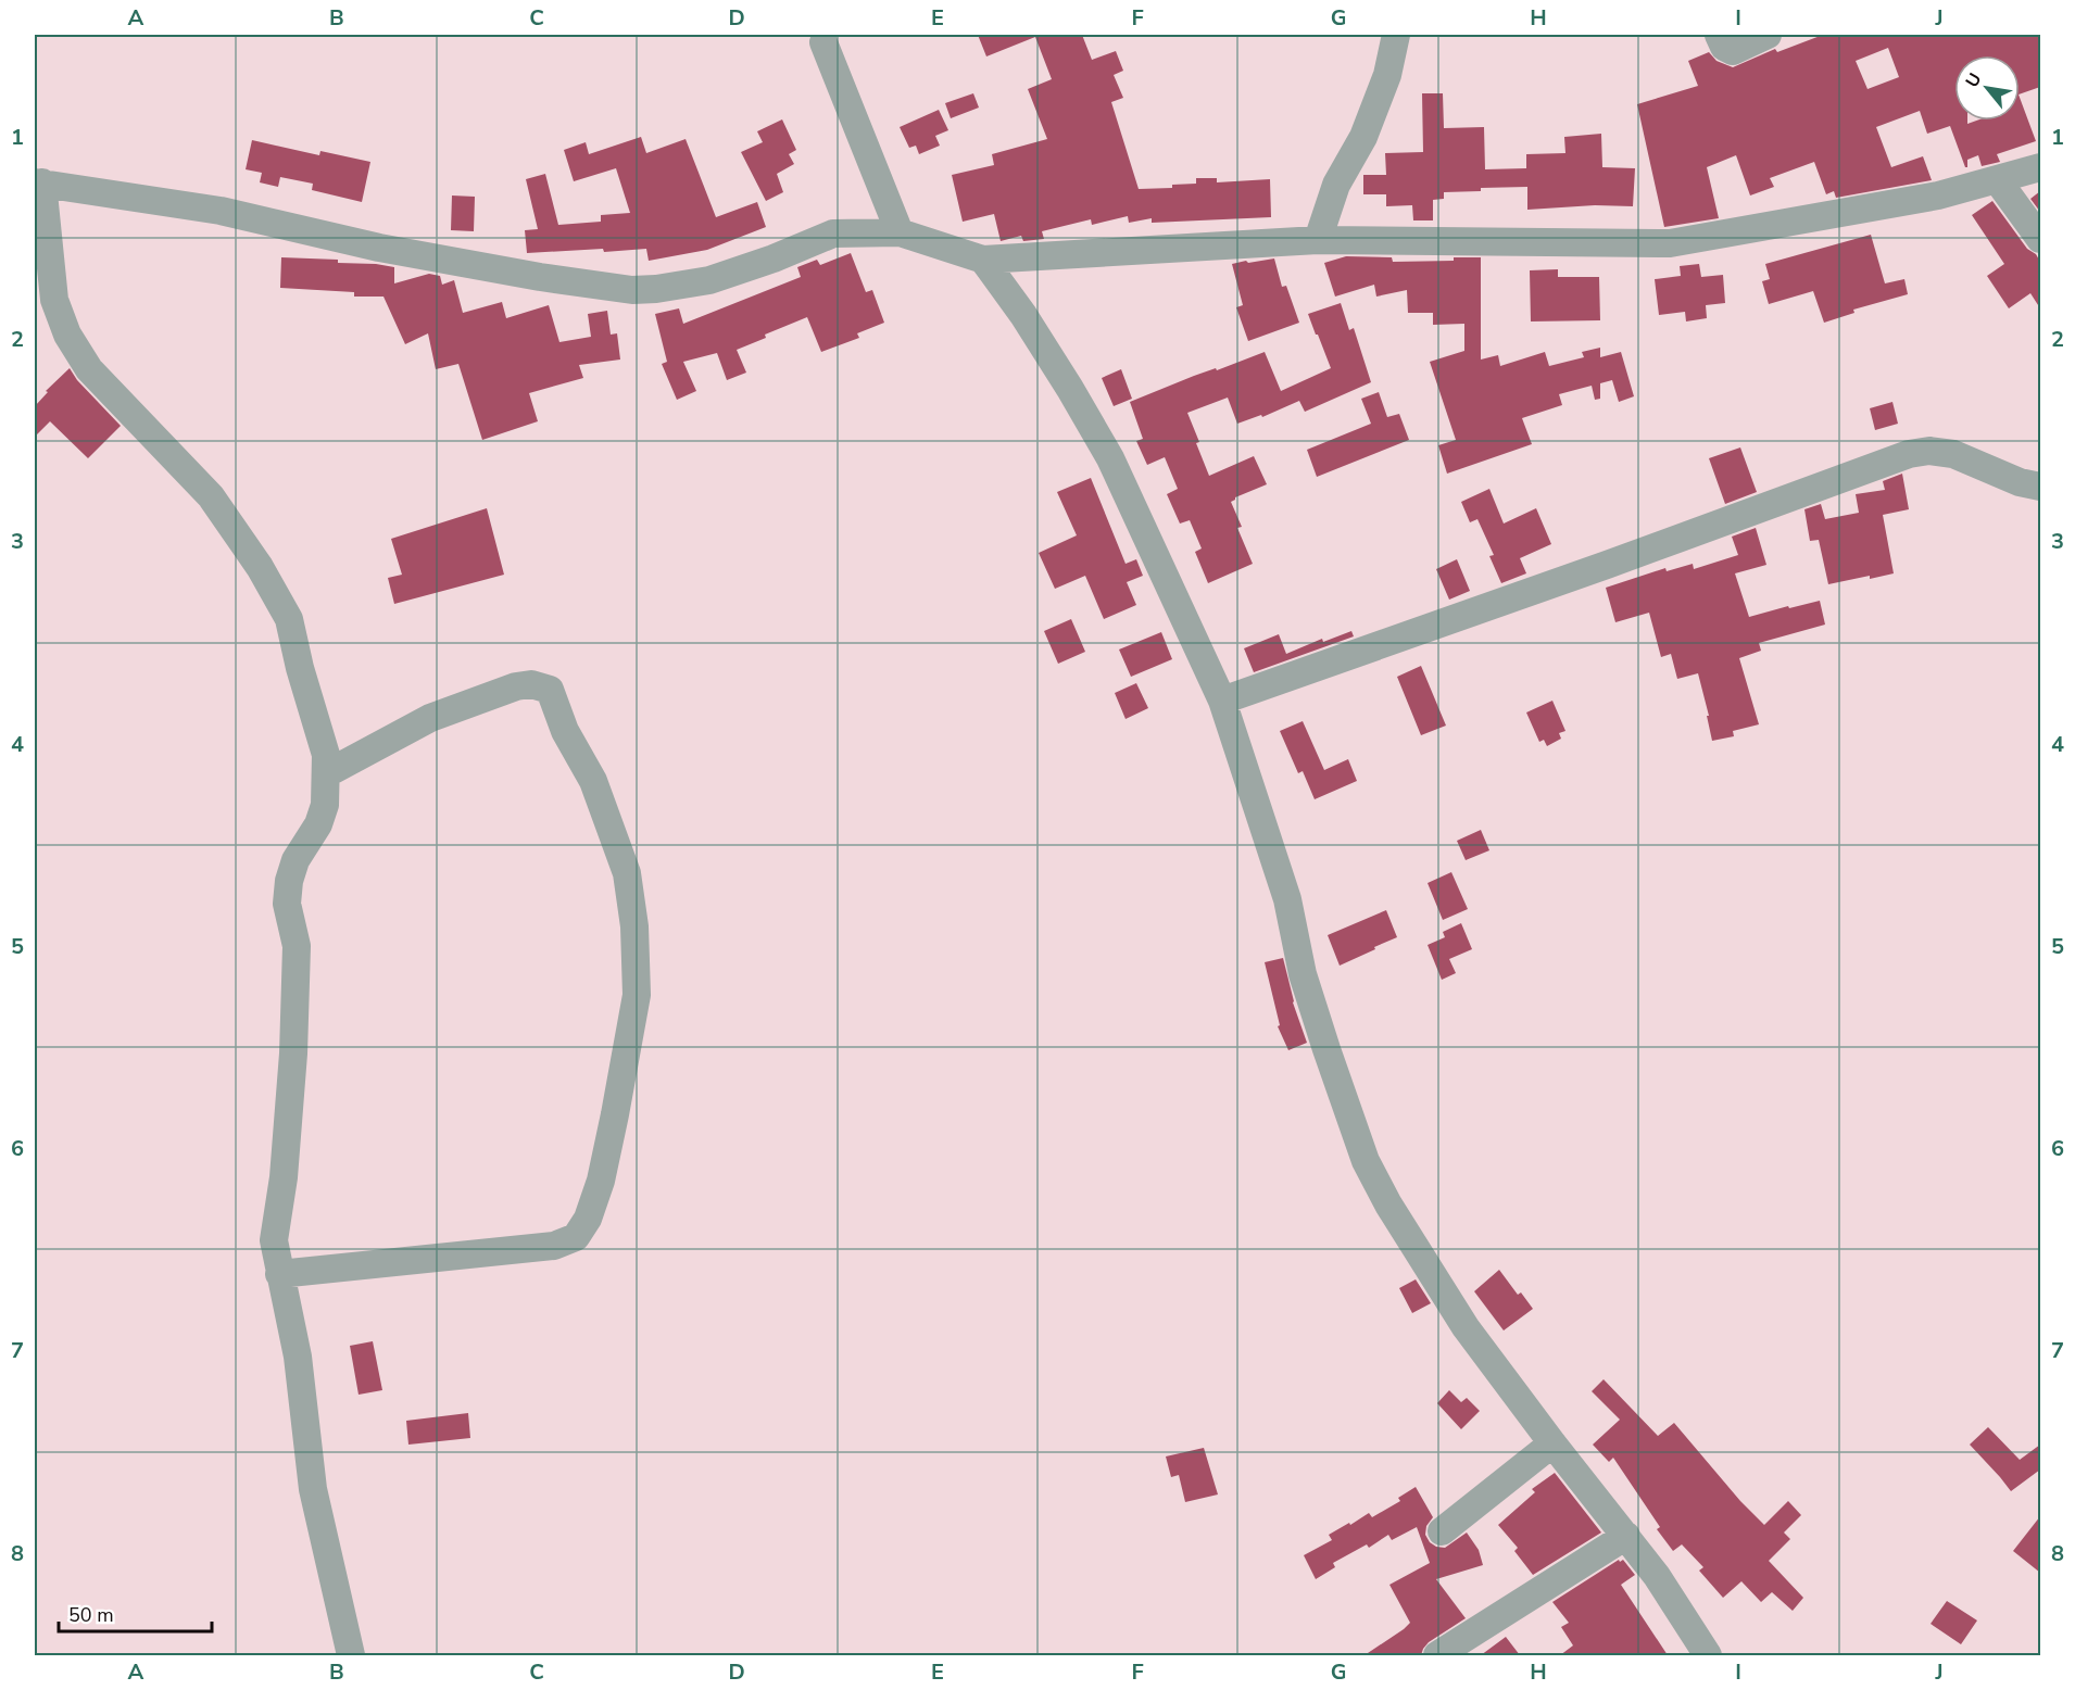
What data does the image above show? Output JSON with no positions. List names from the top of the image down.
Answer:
{
  "scale_bar": "50 m",
  "north": "top left",
  "grid": {
    "columns": [
      "A",
      "B",
      "C",
      "D",
      "E",
      "F",
      "G",
      "H",
      "I",
      "J"
    ],
    "rows": [
      "1",
      "2",
      "3",
      "4",
      "5",
      "6",
      "7",
      "8"
    ]
  }
}
